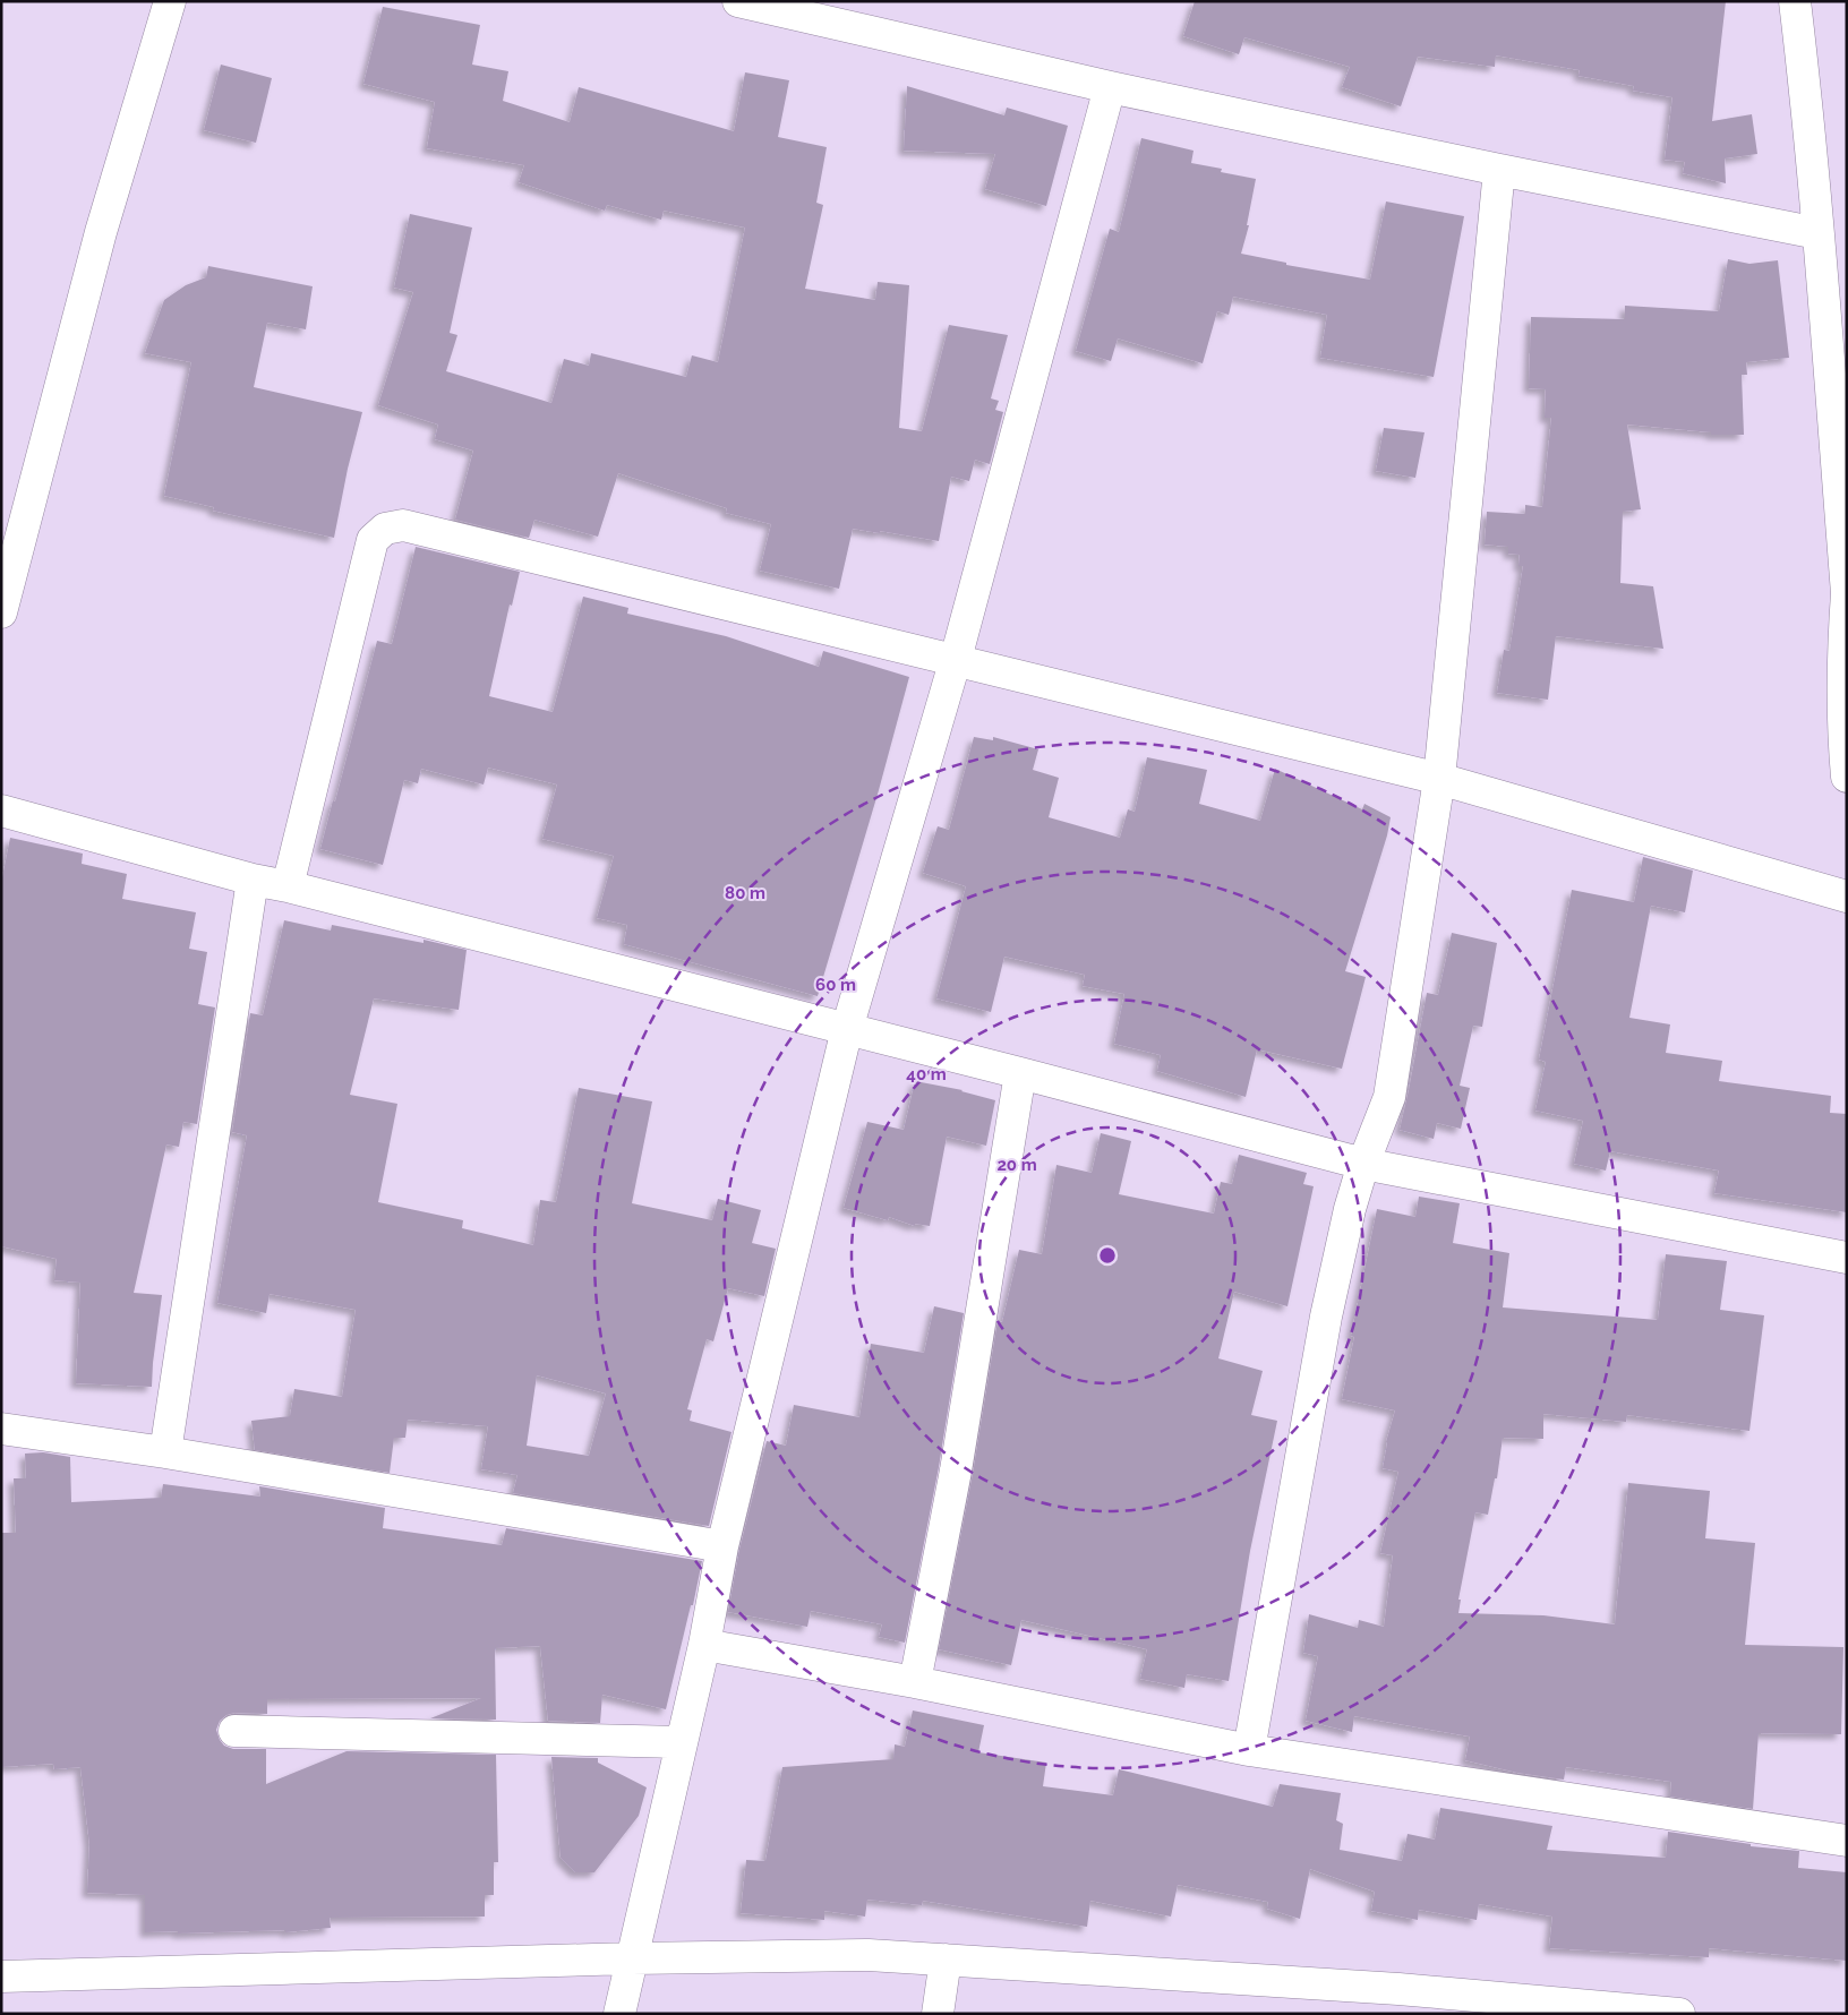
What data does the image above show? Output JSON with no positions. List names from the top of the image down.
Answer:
{
  "rings": [
    "80 m",
    "60 m",
    "40 m",
    "20 m"
  ]
}
